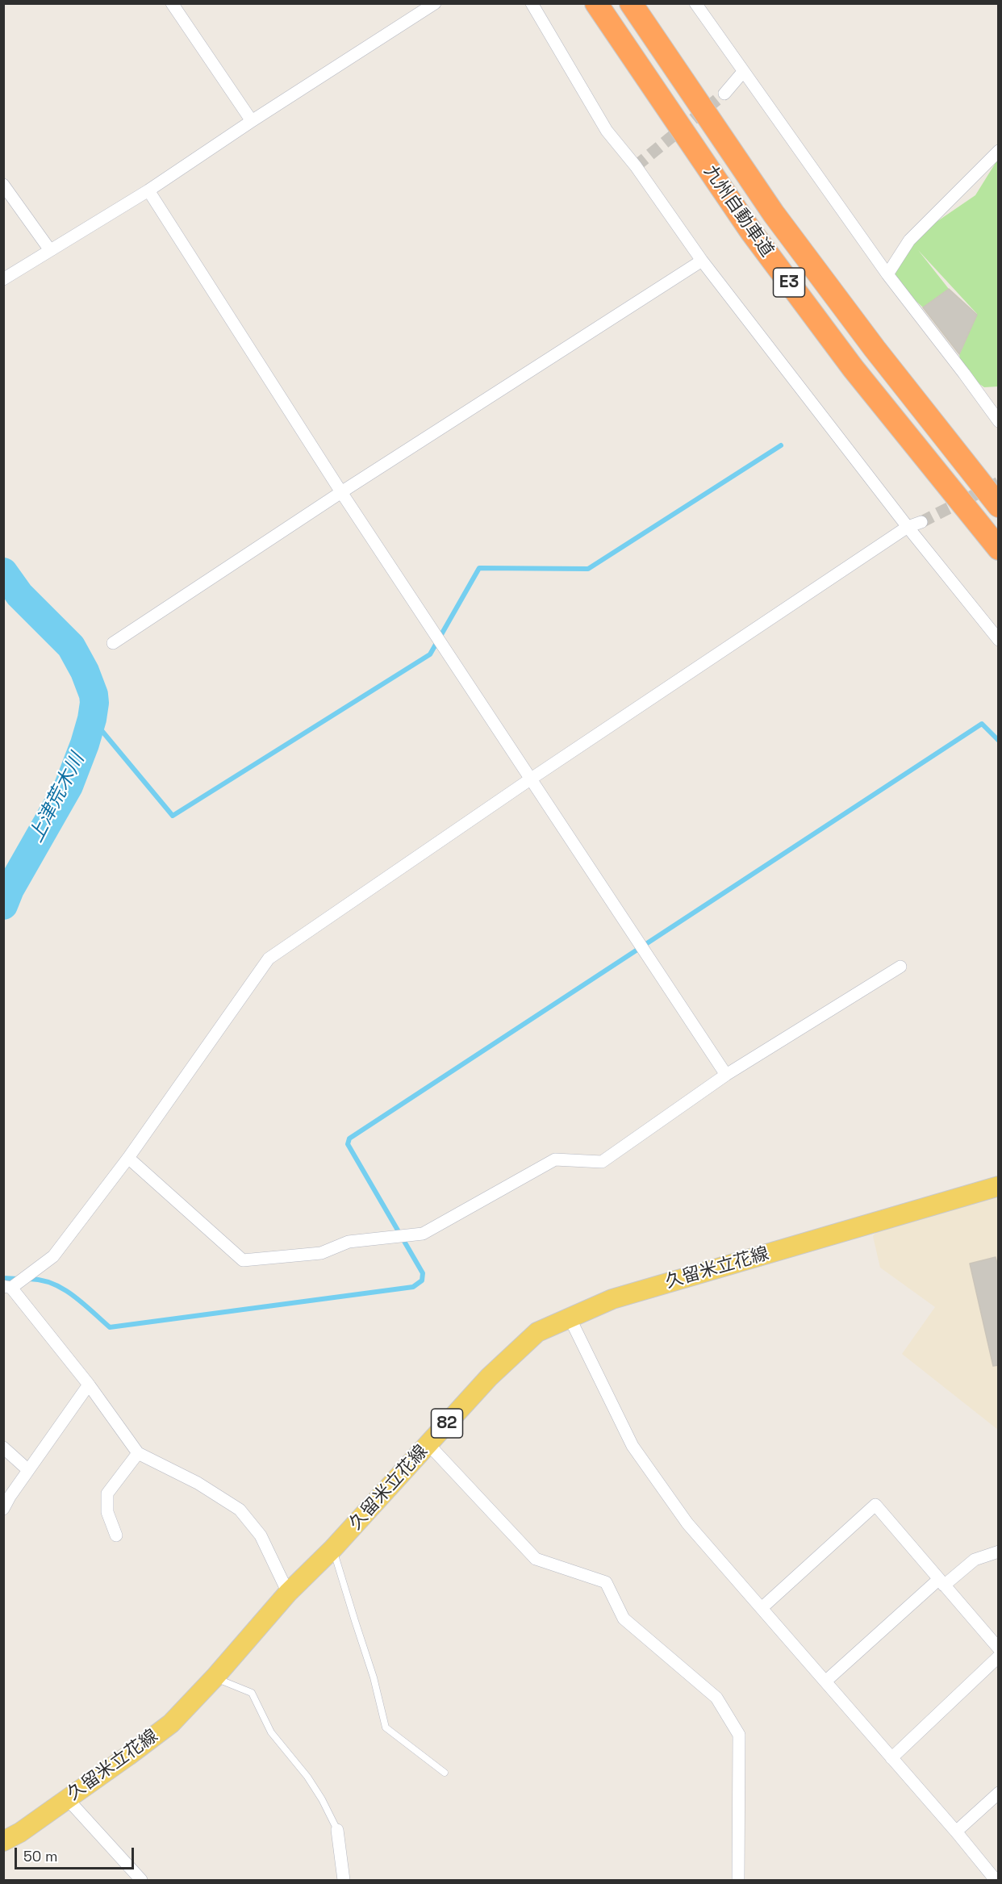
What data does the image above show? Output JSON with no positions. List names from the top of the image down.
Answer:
{
  "streets": {
    "highway": ["九州自動車道", "E3"],
    "main road": ["久留米立花線", "82"]
  },
  "water": ["上津荒木川"],
  "scale_bar": "50 m"
}
